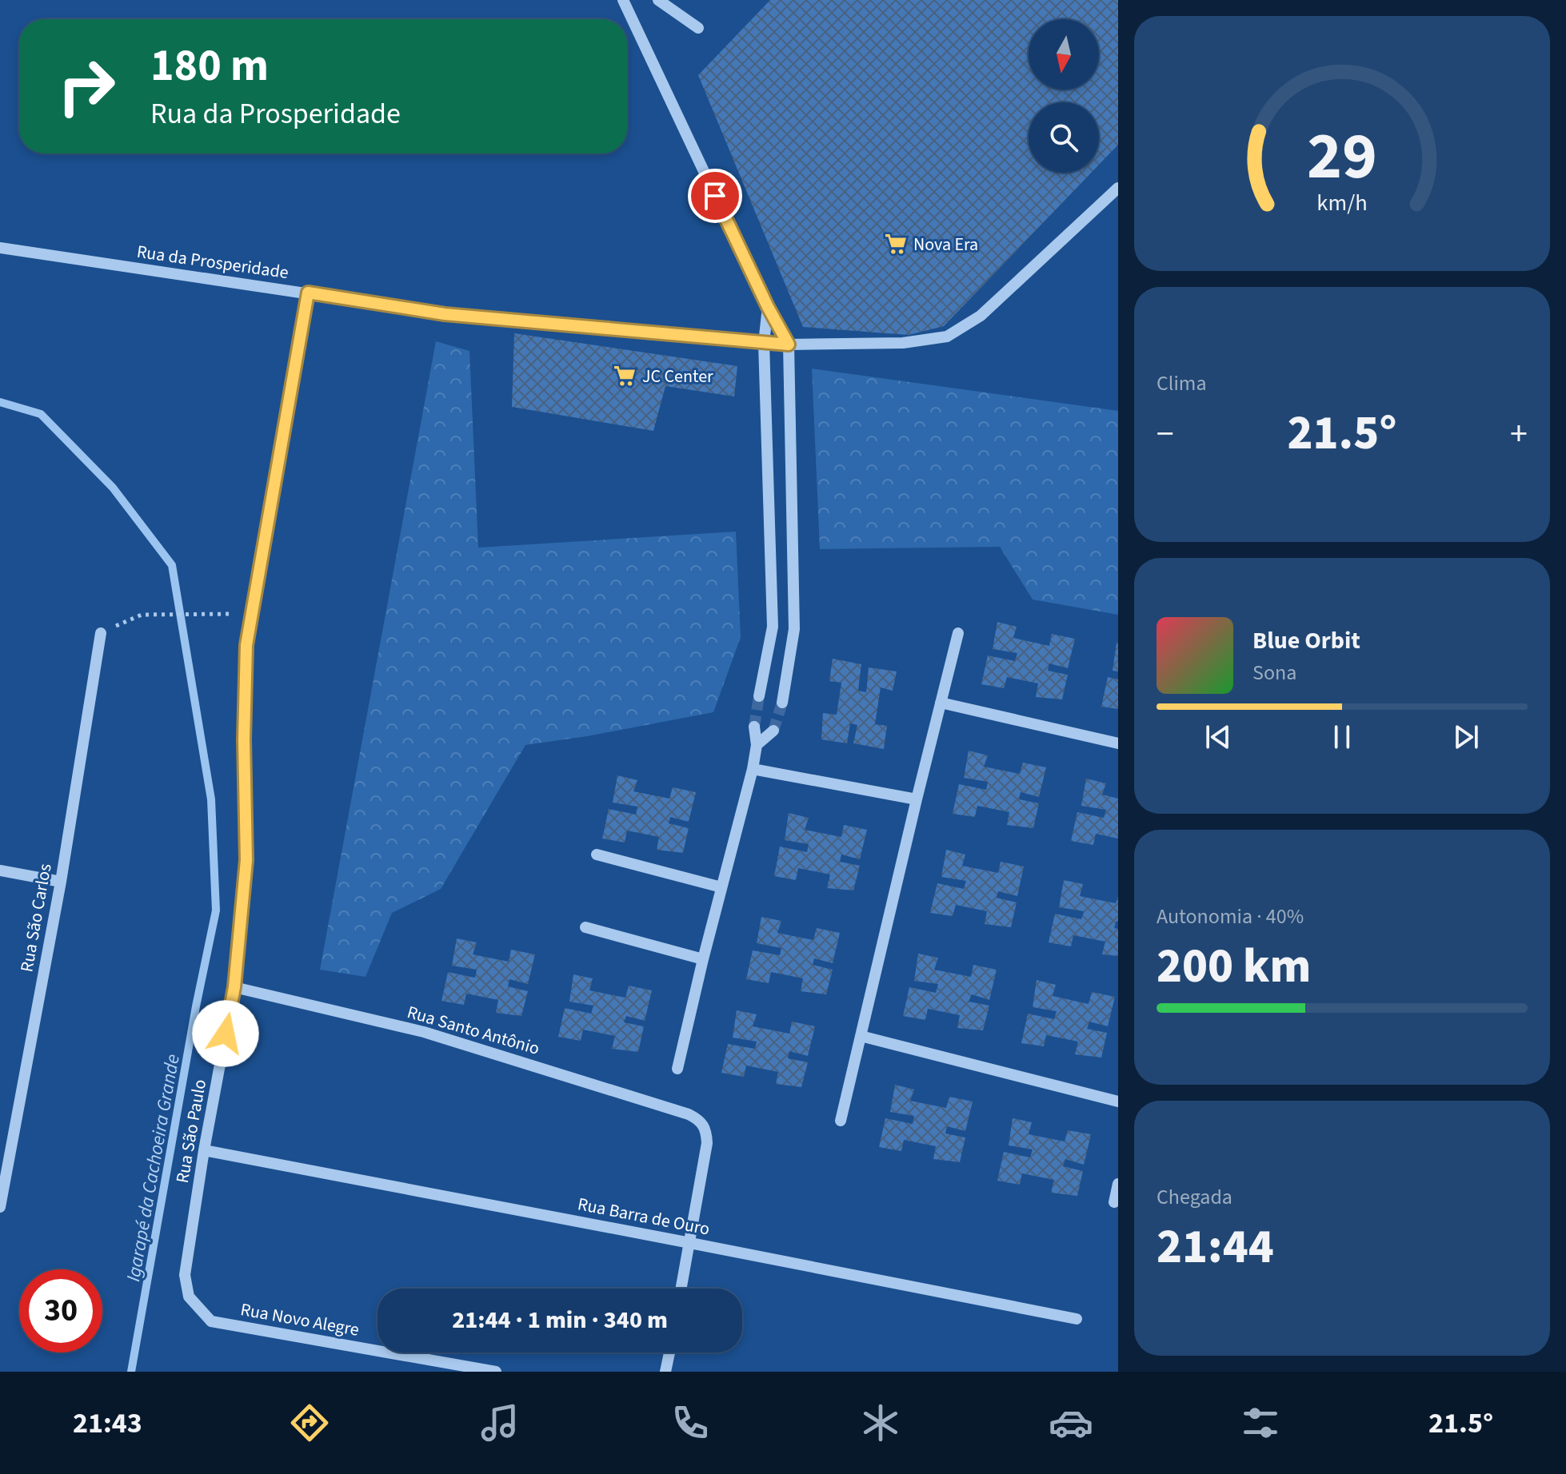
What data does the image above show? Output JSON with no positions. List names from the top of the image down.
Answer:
{
  "streets": {
    "street": [
      "Rua da Prosperidade",
      "Rua São Carlos",
      "Rua Santo Antônio",
      "Rua São Paulo",
      "Rua Barra de Ouro",
      "Rua Novo Alegre"
    ]
  },
  "crossings": [
    ["Rua da Prosperidade", "Rua São Paulo"],
    ["Rua Santo Antônio", "Rua São Paulo"],
    ["Rua Santo Antônio", "Rua Barra de Ouro"],
    ["Rua São Paulo", "Rua Barra de Ouro"],
    ["Rua São Paulo", "Rua Novo Alegre"]
  ],
  "water": ["Igarapé da Cachoeira Grande"],
  "places": {
    "supermarket": ["Nova Era", "JC Center"]
  },
  "north": "bottom",
  "page": {
    "turn": ["180 m", "Rua da Prosperidade"],
    "tile": [
      "Clima",
      ["Autonomia · 40%", "200 km"],
      ["Chegada", "21:44"]
    ],
    "heat": ["−", "21.5°", "+"],
    "song": ["Blue Orbit", "Sona"],
    "limit": "30",
    "trip": "21:44 · 1 min · 340 m",
    "tabs": ["21:43", "21.5°"],
    "gauge": ["29", "km/h"]
  }
}
